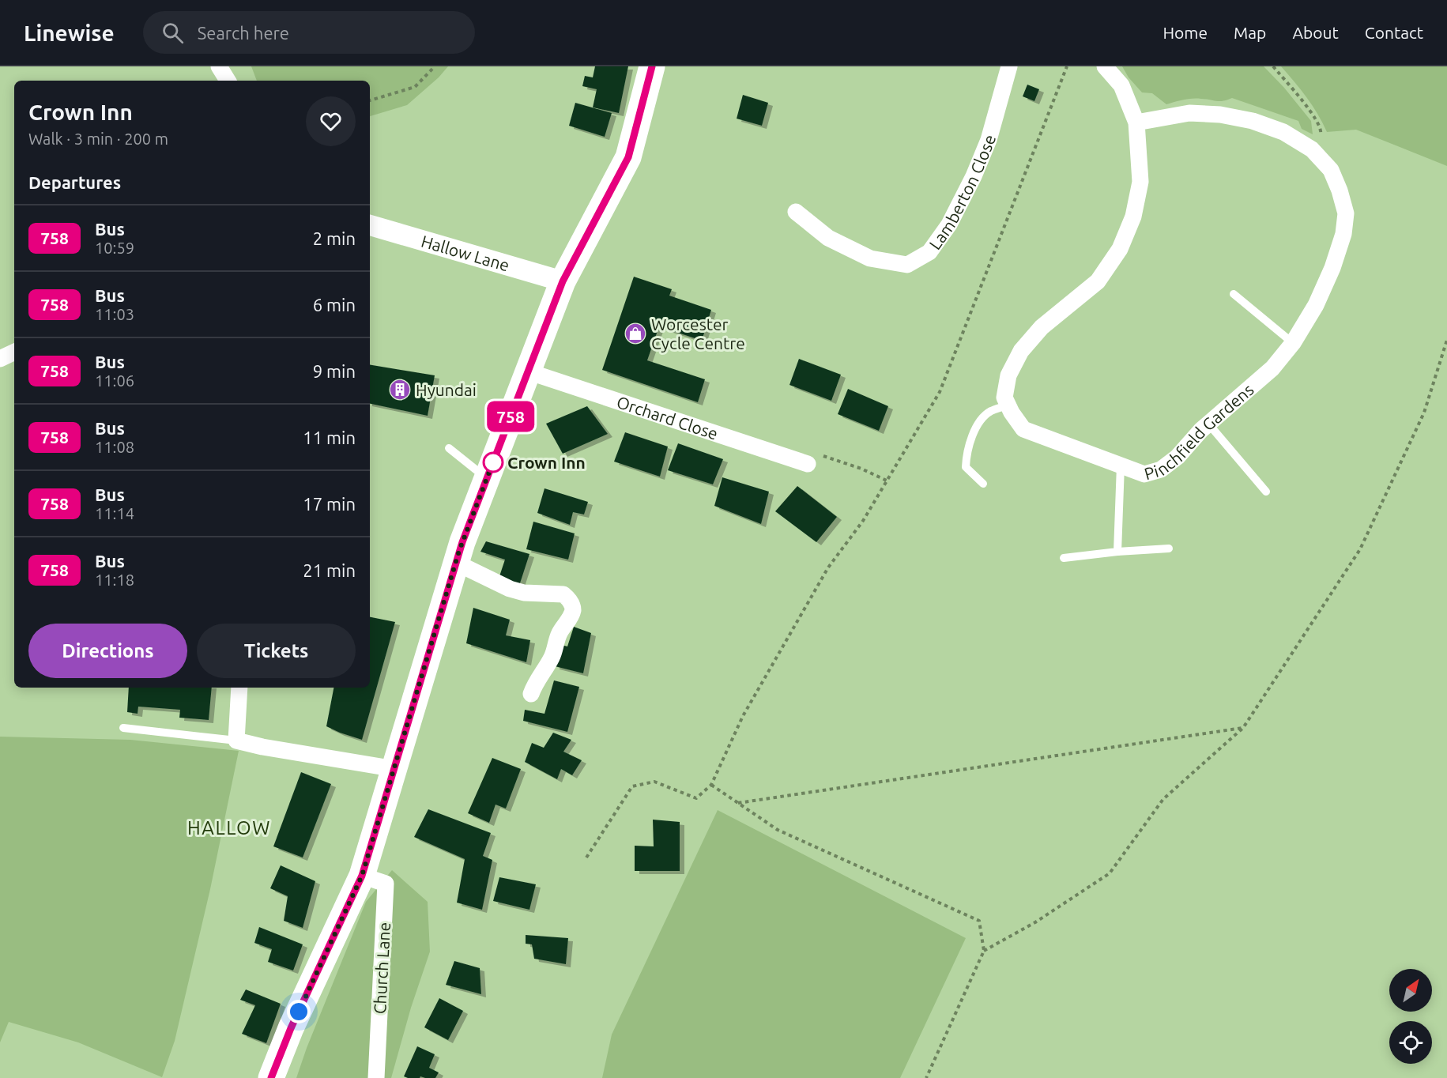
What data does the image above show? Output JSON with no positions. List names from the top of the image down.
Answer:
{
  "streets": {
    "street": [
      "Lamberton Close",
      "Hallow Lane",
      "Orchard Close",
      "Pinchfield Gardens",
      "Church Lane"
    ]
  },
  "districts": ["HALLOW"],
  "places": {
    "shop": ["Worcester Cycle Centre"],
    "building": ["Hyundai"],
    "other": ["Crown Inn"]
  },
  "lines": ["bus line 758"],
  "north": "top right",
  "page": {
    "header": "Linewise",
    "search": "Search here",
    "nav": [
      "Home",
      "Map",
      "About",
      "Contact"
    ],
    "on_map": "758",
    "heading": [
      ["Crown Inn", "Walk · 3 min · 200 m"],
      "Departures"
    ],
    "list": [
      {
        "mark": "758",
        "name": "Bus",
        "note": "10:59",
        "value": "2 min"
      },
      {
        "mark": "758",
        "name": "Bus",
        "note": "11:03",
        "value": "6 min"
      },
      {
        "mark": "758",
        "name": "Bus",
        "note": "11:06",
        "value": "9 min"
      },
      {
        "mark": "758",
        "name": "Bus",
        "note": "11:08",
        "value": "11 min"
      },
      {
        "mark": "758",
        "name": "Bus",
        "note": "11:14",
        "value": "17 min"
      },
      {
        "mark": "758",
        "name": "Bus",
        "note": "11:18",
        "value": "21 min"
      }
    ],
    "buttons": ["Directions", "Tickets"]
  }
}
